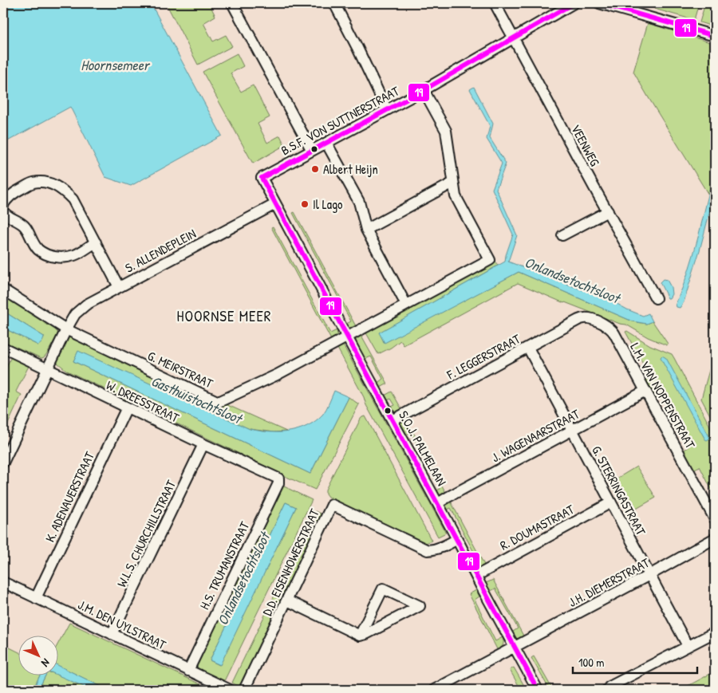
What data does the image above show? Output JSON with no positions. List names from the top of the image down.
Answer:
{
  "streets": {
    "street": [
      "B.S.F. VON SUTTNERSTRAAT",
      "VEENWEG",
      "S. ALLENDEPLEIN",
      "F. LEGGERSTRAAT",
      "G. MEIRSTRAAT",
      "L.M. VAN NOPPENSTRAAT",
      "W. DREESSTRAAT",
      "J. WAGENAARSTRAAT",
      "S.O.J. PALMELAAN",
      "G. STERRINGASTRAAT",
      "K. ADENAUERSTRAAT",
      "R. DOUMASTRAAT",
      "W.L.S. CHURCHILLSTRAAT",
      "D.D. EISENHOWERSTRAAT",
      "H.S. TRUMANSTRAAT",
      "J.H. DIEMERSTRAAT",
      "J.M. DEN UYLSTRAAT"
    ]
  },
  "crossings": [
    ["B.S.F. VON SUTTNERSTRAAT", "VEENWEG"],
    ["B.S.F. VON SUTTNERSTRAAT", "S.O.J. PALMELAAN"],
    ["S. ALLENDEPLEIN", "G. MEIRSTRAAT"],
    ["S. ALLENDEPLEIN", "W. DREESSTRAAT"],
    ["S. ALLENDEPLEIN", "S.O.J. PALMELAAN"],
    ["F. LEGGERSTRAAT", "L.M. VAN NOPPENSTRAAT"],
    ["F. LEGGERSTRAAT", "S.O.J. PALMELAAN"],
    ["F. LEGGERSTRAAT", "G. STERRINGASTRAAT"],
    ["G. MEIRSTRAAT", "S.O.J. PALMELAAN"],
    ["L.M. VAN NOPPENSTRAAT", "J. WAGENAARSTRAAT"],
    ["W. DREESSTRAAT", "K. ADENAUERSTRAAT"],
    ["W. DREESSTRAAT", "W.L.S. CHURCHILLSTRAAT"],
    ["W. DREESSTRAAT", "H.S. TRUMANSTRAAT"],
    ["J. WAGENAARSTRAAT", "S.O.J. PALMELAAN"],
    ["J. WAGENAARSTRAAT", "G. STERRINGASTRAAT"],
    ["S.O.J. PALMELAAN", "R. DOUMASTRAAT"],
    ["S.O.J. PALMELAAN", "D.D. EISENHOWERSTRAAT"],
    ["S.O.J. PALMELAAN", "J.H. DIEMERSTRAAT"],
    ["G. STERRINGASTRAAT", "R. DOUMASTRAAT"],
    ["G. STERRINGASTRAAT", "J.H. DIEMERSTRAAT"],
    ["K. ADENAUERSTRAAT", "J.M. DEN UYLSTRAAT"],
    ["W.L.S. CHURCHILLSTRAAT", "J.M. DEN UYLSTRAAT"],
    ["H.S. TRUMANSTRAAT", "J.M. DEN UYLSTRAAT"]
  ],
  "districts": ["HOORNSE MEER"],
  "water": ["Hoornsemeer", "Onlandsetochtsloot", "Gasthuistochtsloot"],
  "places": ["Albert Heijn", "Il Lago"],
  "lines": ["transit line 19"],
  "scale_bar": "100 m",
  "north": "bottom right"
}
